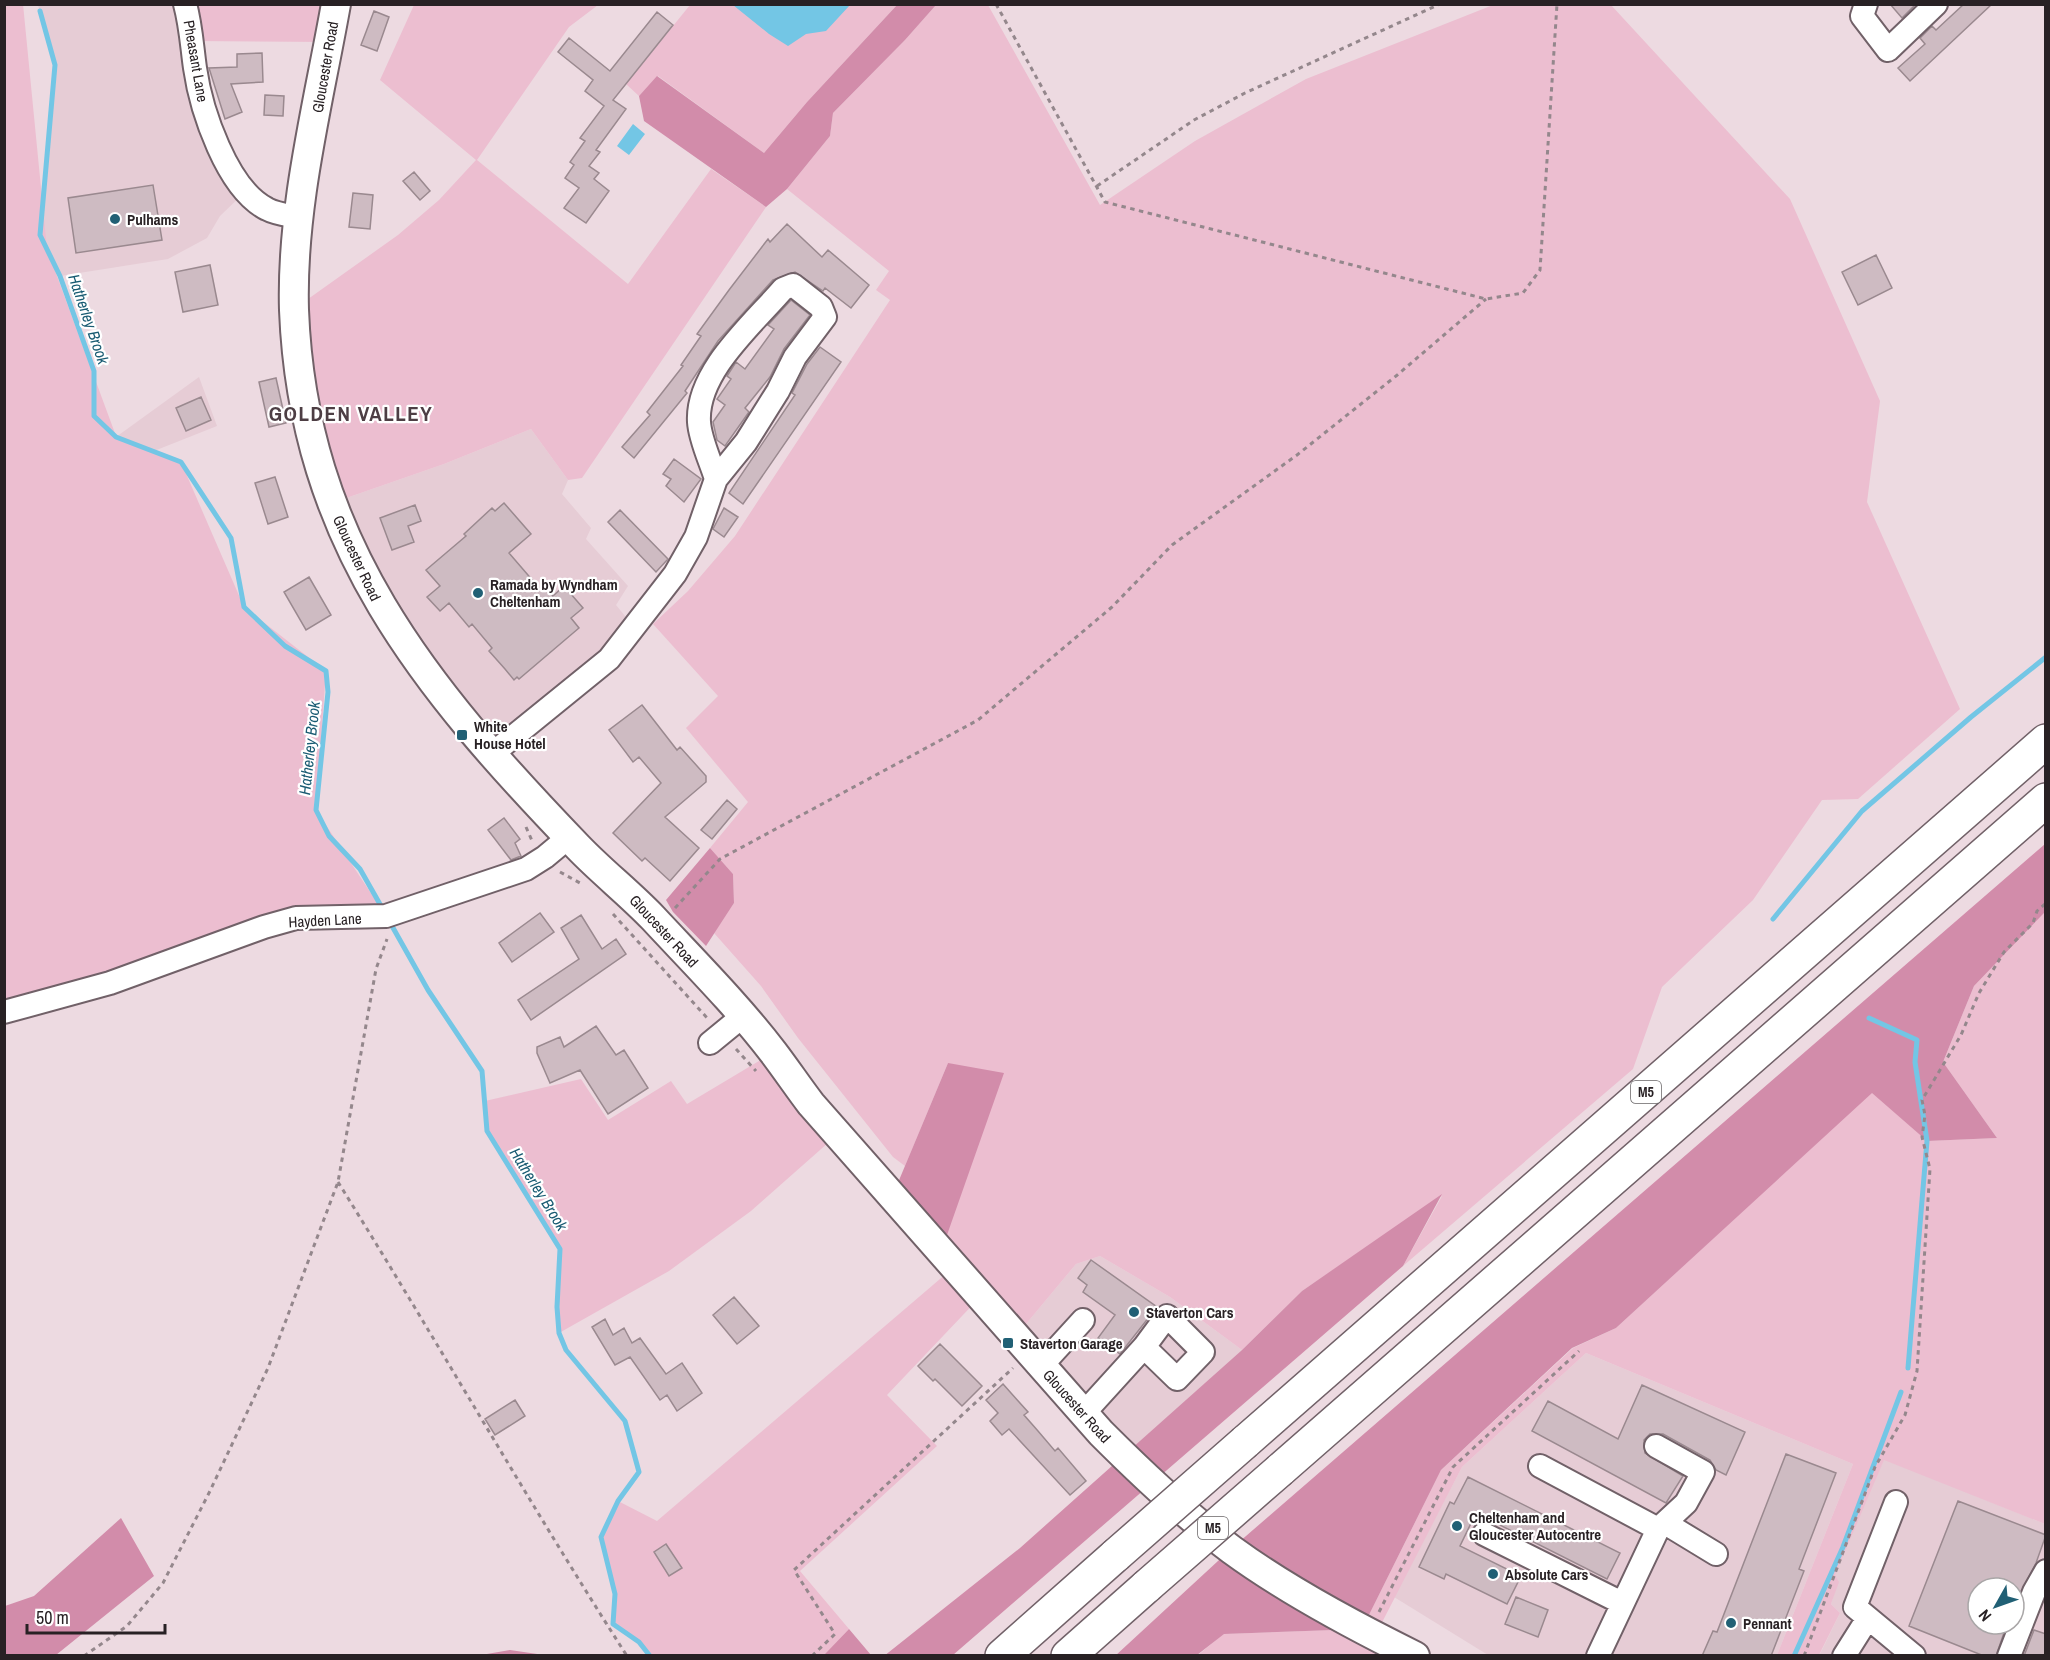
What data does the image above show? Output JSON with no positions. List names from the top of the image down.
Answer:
{
  "streets": {
    "highway": ["M5"],
    "main road": ["Gloucester Road"],
    "street": ["Pheasant Lane", "Hayden Lane"]
  },
  "crossings": [
    ["Pheasant Lane", "Gloucester Road"],
    ["Gloucester Road", "Hayden Lane"]
  ],
  "districts": ["GOLDEN VALLEY"],
  "water": ["Hatherley Brook"],
  "places": {
    "other": [
      "Pulhams",
      "Ramada by Wyndham Cheltenham",
      "Staverton Cars",
      "Cheltenham and Gloucester Autocentre",
      "Absolute Cars",
      "Pennant"
    ],
    "transit": ["White House Hotel", "Staverton Garage"]
  },
  "scale_bar": "50 m",
  "north": "bottom left"
}
